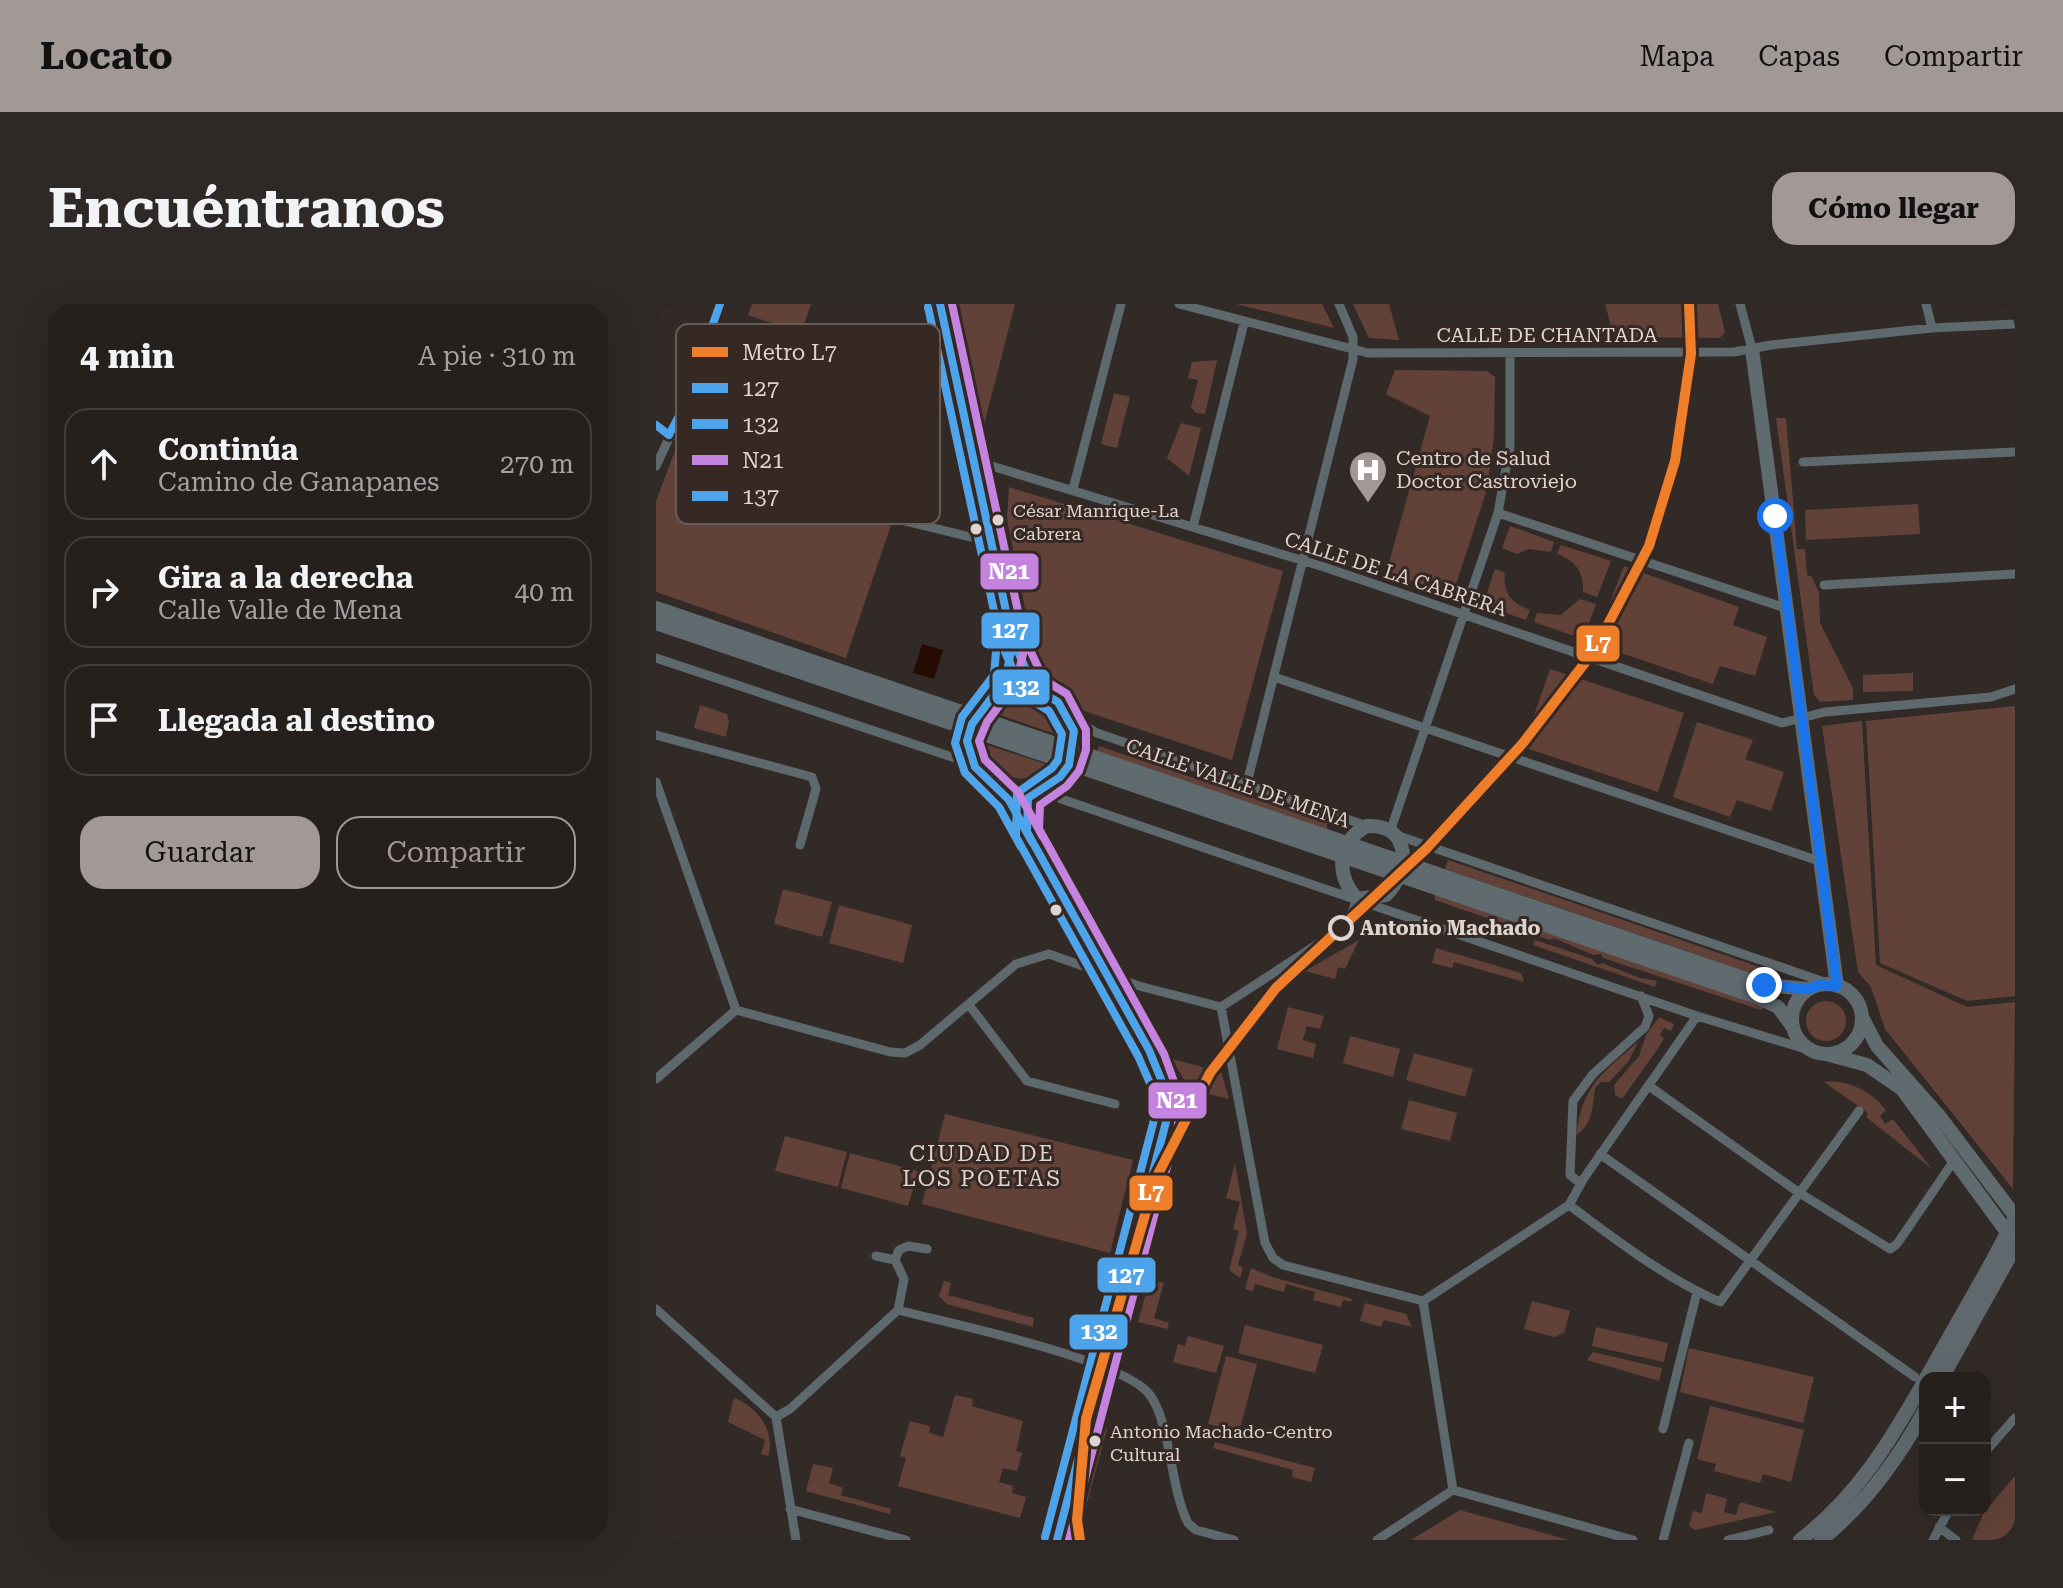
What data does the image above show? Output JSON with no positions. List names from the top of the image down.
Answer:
{
  "streets": {
    "main road": ["CALLE VALLE DE MENA"],
    "street": ["CALLE DE CHANTADA", "CALLE DE LA CABRERA"]
  },
  "districts": ["CIUDAD DE LOS POETAS"],
  "places": {
    "hospital": ["Centro de Salud Doctor Castroviejo"],
    "other": ["César Manrique-La Cabrera", "Antonio Machado", "Antonio Machado-Centro Cultural"]
  },
  "lines": [
    "metro line L7",
    "transit line 127",
    "transit line N21",
    "transit line 137",
    "transit line 132"
  ],
  "legend": [
    "Metro L7",
    "127",
    "132",
    "N21",
    "137"
  ],
  "page": {
    "header": "Locato",
    "nav": ["Mapa", "Capas", "Compartir"],
    "buttons": [
      "Cómo llegar",
      ["Guardar", "Compartir"]
    ],
    "title": "Encuéntranos",
    "heading": ["4 min", "A pie · 310 m"],
    "list": [
      ["Continúa", "Camino de Ganapanes", "270 m"],
      ["Gira a la derecha", "Calle Valle de Mena", "40 m"],
      "Llegada al destino"
    ],
    "map_buttons": ["+", "−"]
  }
}
